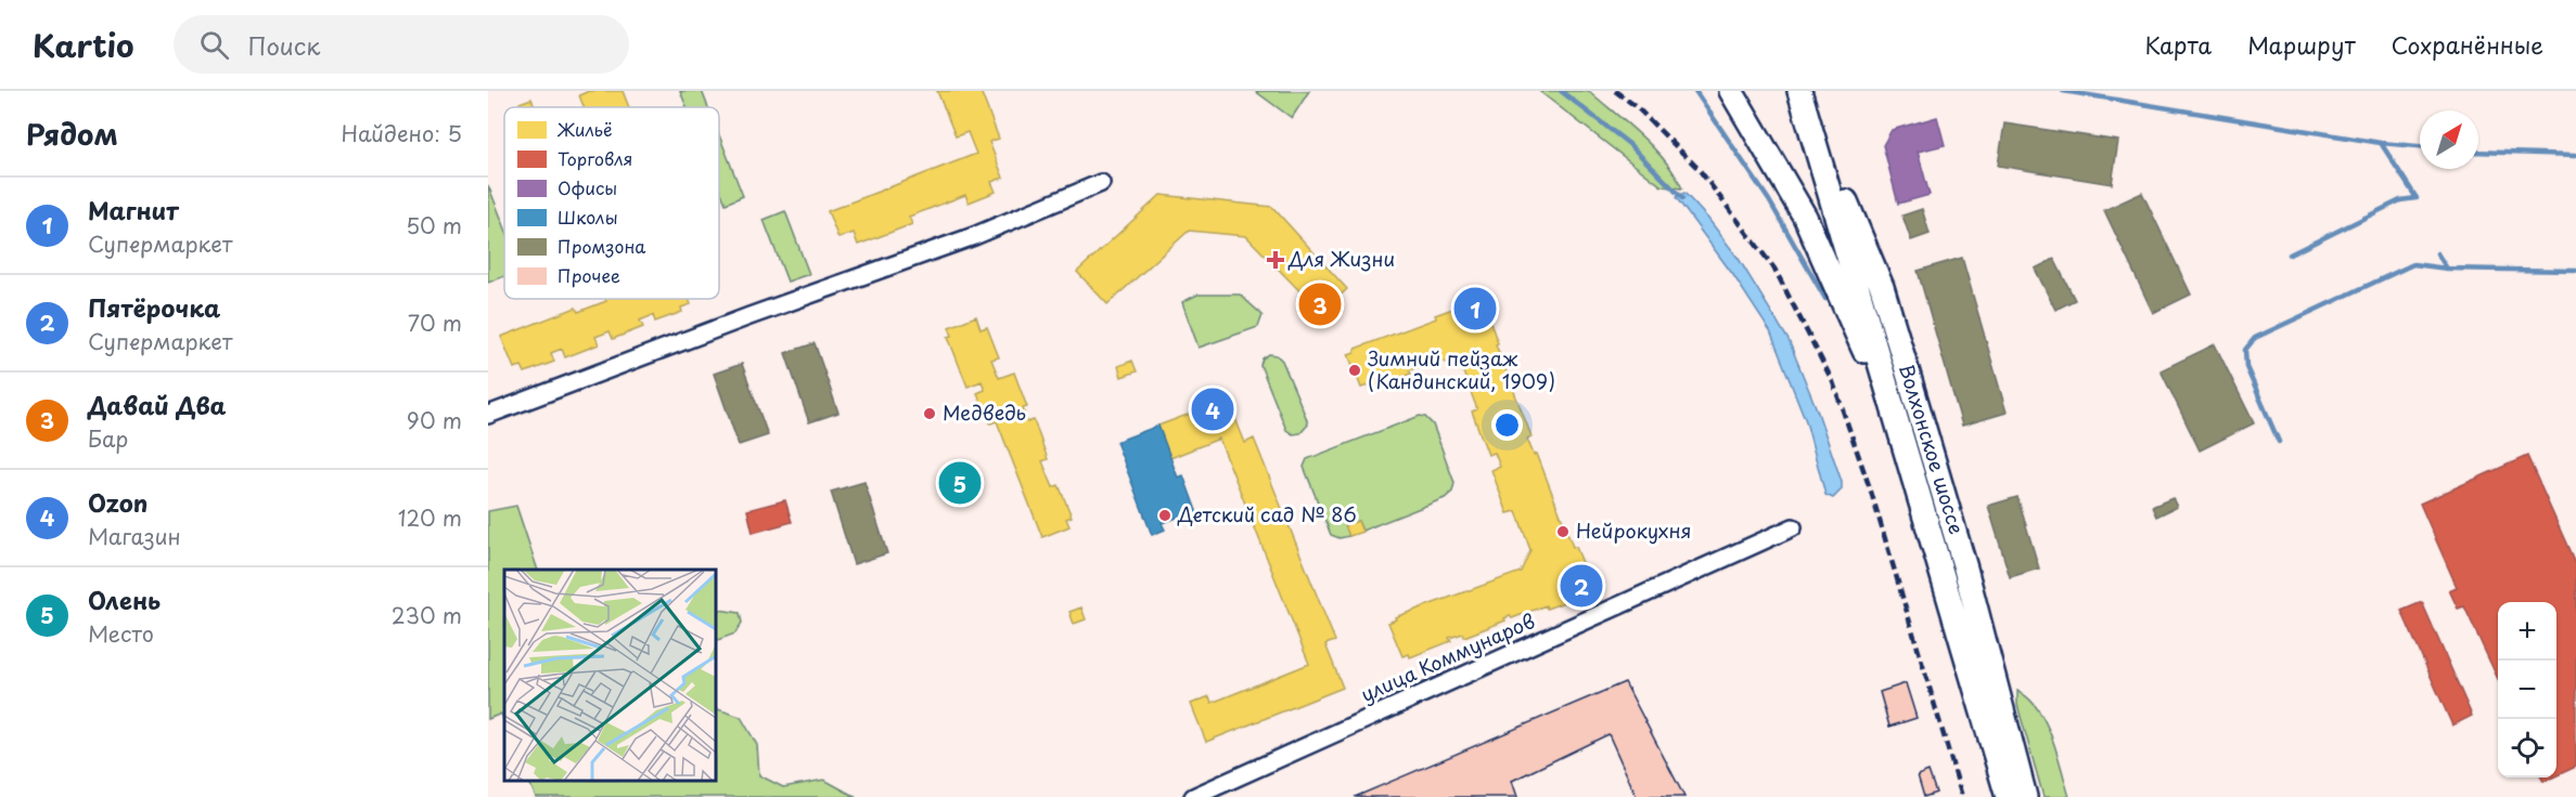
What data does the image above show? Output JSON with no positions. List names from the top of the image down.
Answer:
{
  "streets": {
    "main road": ["Волхонское шоссе"],
    "street": ["улица Коммунаров"]
  },
  "places": {
    "health": ["Для Жизни"],
    "other": [
      "Зимний пейзаж (Кандинский, 1909)",
      "Медведь",
      "Детский сад № 86",
      "Нейрокухня"
    ]
  },
  "legend": [
    "Жильё",
    "Торговля",
    "Офисы",
    "Школы",
    "Промзона",
    "Прочее"
  ],
  "north": "top right",
  "page": {
    "header": "Kartio",
    "search": "Поиск",
    "nav": ["Карта", "Маршрут", "Сохранённые"],
    "heading": ["Рядом", "Найдено: 5"],
    "list": [
      {
        "mark": "1",
        "name": "Магнит",
        "note": "Супермаркет",
        "value": "50 m"
      },
      {
        "mark": "2",
        "name": "Пятёрочка",
        "note": "Супермаркет",
        "value": "70 m"
      },
      {
        "mark": "3",
        "name": "Давай Два",
        "note": "Бар",
        "value": "90 m"
      },
      {
        "mark": "4",
        "name": "Ozon",
        "note": "Магазин",
        "value": "120 m"
      },
      {
        "mark": "5",
        "name": "Олень",
        "note": "Место",
        "value": "230 m"
      }
    ],
    "pins": [
      "3",
      "1",
      "4",
      "5",
      "2"
    ],
    "map_buttons": ["+", "−"]
  }
}
